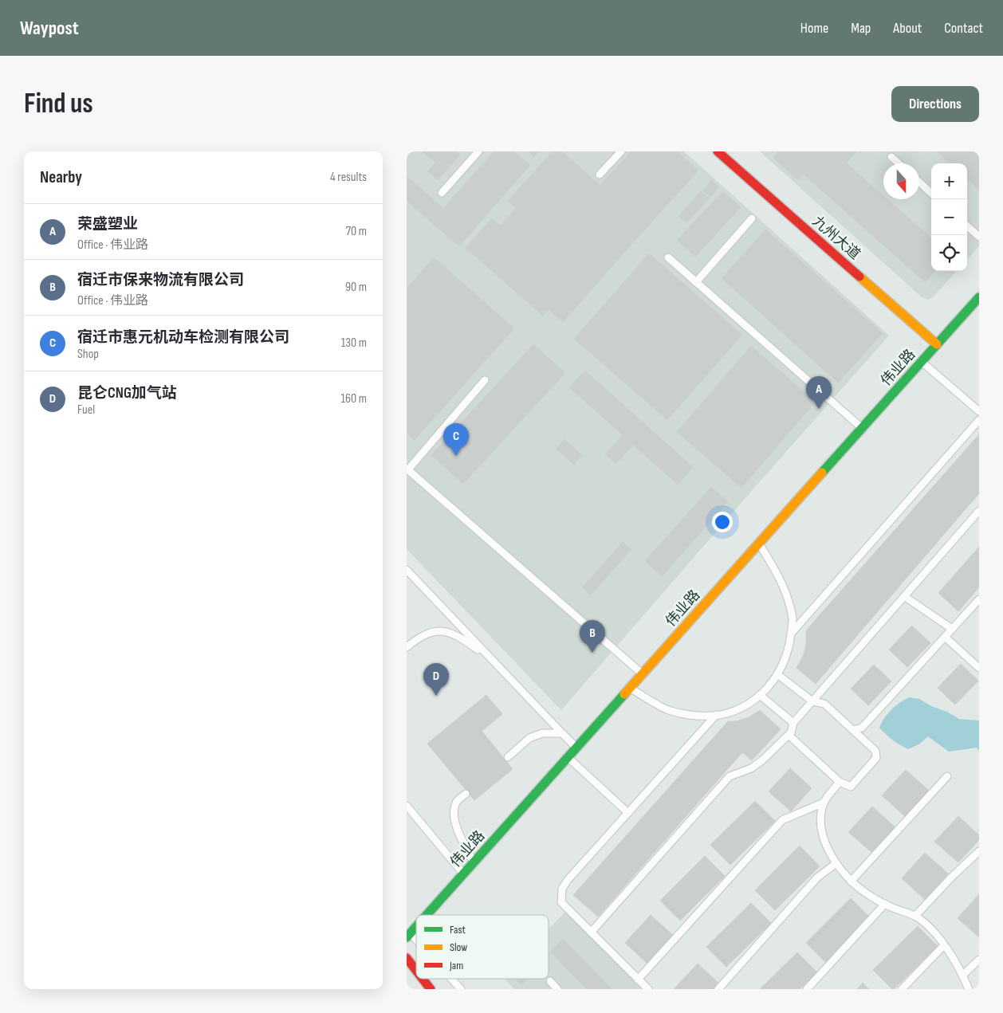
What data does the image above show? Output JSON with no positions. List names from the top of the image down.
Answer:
{
  "streets": {
    "street": ["九州大道", "伟业路"]
  },
  "crossings": [
    ["九州大道", "伟业路"]
  ],
  "legend": ["Fast", "Slow", "Jam"],
  "north": "bottom",
  "page": {
    "header": "Waypost",
    "nav": [
      "Home",
      "Map",
      "About",
      "Contact"
    ],
    "buttons": "Directions",
    "title": "Find us",
    "heading": ["Nearby", "4 results"],
    "map_buttons": ["+", "−"],
    "list": [
      {
        "mark": "A",
        "name": "荣盛塑业",
        "note": "Office · 伟业路",
        "value": "70 m"
      },
      {
        "mark": "B",
        "name": "宿迁市保来物流有限公司",
        "note": "Office · 伟业路",
        "value": "90 m"
      },
      {
        "mark": "C",
        "name": "宿迁市惠元机动车检测有限公司",
        "note": "Shop",
        "value": "130 m"
      },
      {
        "mark": "D",
        "name": "昆仑CNG加气站",
        "note": "Fuel",
        "value": "160 m"
      }
    ],
    "pins": [
      "A",
      "C",
      "B",
      "D"
    ]
  }
}
